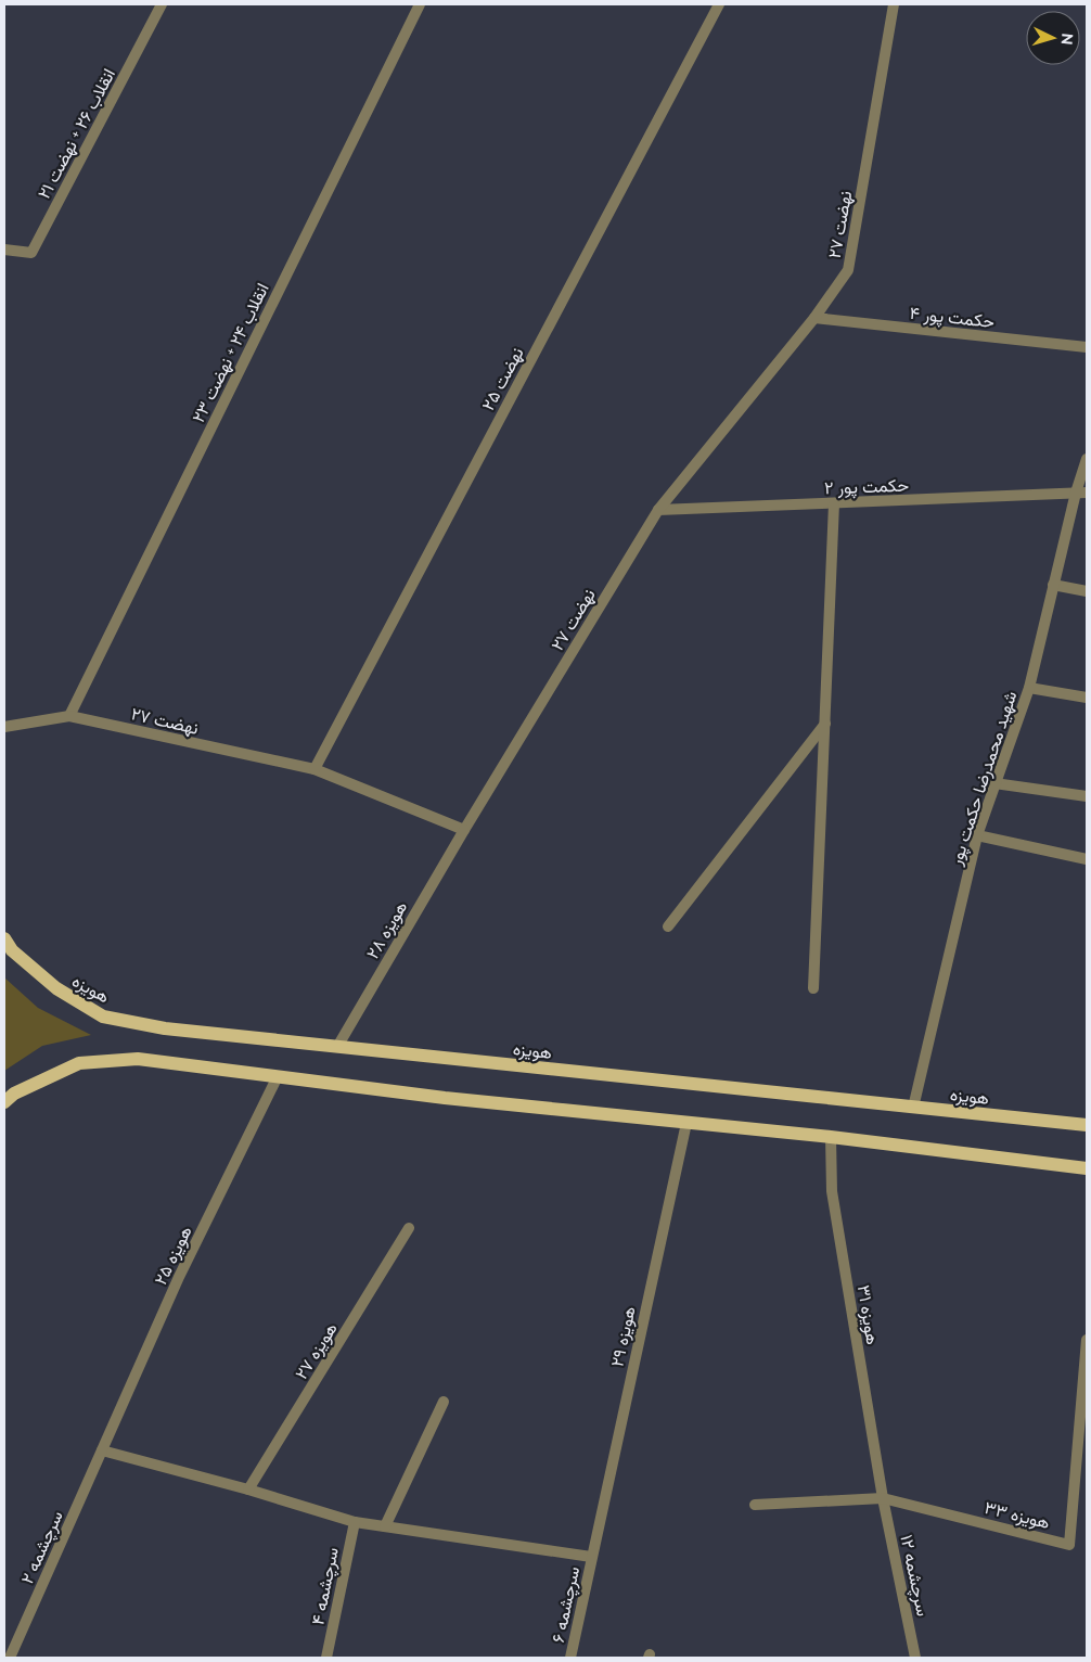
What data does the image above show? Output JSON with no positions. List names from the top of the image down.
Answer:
{
  "streets": {
    "main road": ["هویزه"],
    "street": [
      "انقلاب ۲۶ + نهضت ۲۱",
      "نهضت ۲۷",
      "حکمت پور ۴",
      "انقلاب ۲۴ + نهضت ۲۳",
      "نهضت ۲۵",
      "حکمت پور ۲",
      "شهید محمدرضا حکمت پور",
      "هویزه ۲۸",
      "هویزه ۲۵",
      "هویزه ۳۱",
      "هویزه ۲۹",
      "هویزه ۲۷",
      "هویزه ۳۳",
      "سرچشمه ۲",
      "سرچشمه ۱۲",
      "سرچشمه ۴",
      "سرچشمه ۶"
    ]
  },
  "crossings": [
    ["نهضت ۲۷", "حکمت پور ۴"],
    ["نهضت ۲۷", "انقلاب ۲۴ + نهضت ۲۳"],
    ["نهضت ۲۷", "نهضت ۲۵"],
    ["نهضت ۲۷", "حکمت پور ۲"],
    ["نهضت ۲۷", "هویزه ۲۸"],
    ["حکمت پور ۲", "شهید محمدرضا حکمت پور"],
    ["شهید محمدرضا حکمت پور", "هویزه"],
    ["هویزه ۲۸", "هویزه"],
    ["هویزه ۲۵", "سرچشمه ۲"],
    ["هویزه ۳۱", "هویزه ۳۳"],
    ["هویزه ۳۱", "سرچشمه ۱۲"],
    ["هویزه ۲۹", "سرچشمه ۶"],
    ["هویزه ۳۳", "سرچشمه ۱۲"]
  ],
  "north": "right"
}
